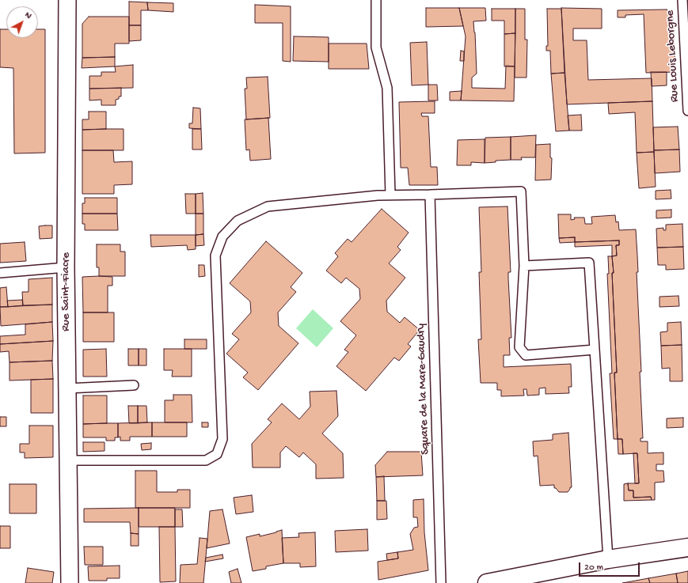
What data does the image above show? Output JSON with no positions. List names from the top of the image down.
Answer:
{
  "streets": {
    "street": ["Rue Saint-Fiacre"],
    "lane": ["Rue Louis Leborgne", "Square de la Mare-Gaudry"]
  },
  "scale_bar": "20 m",
  "north": "top right"
}
